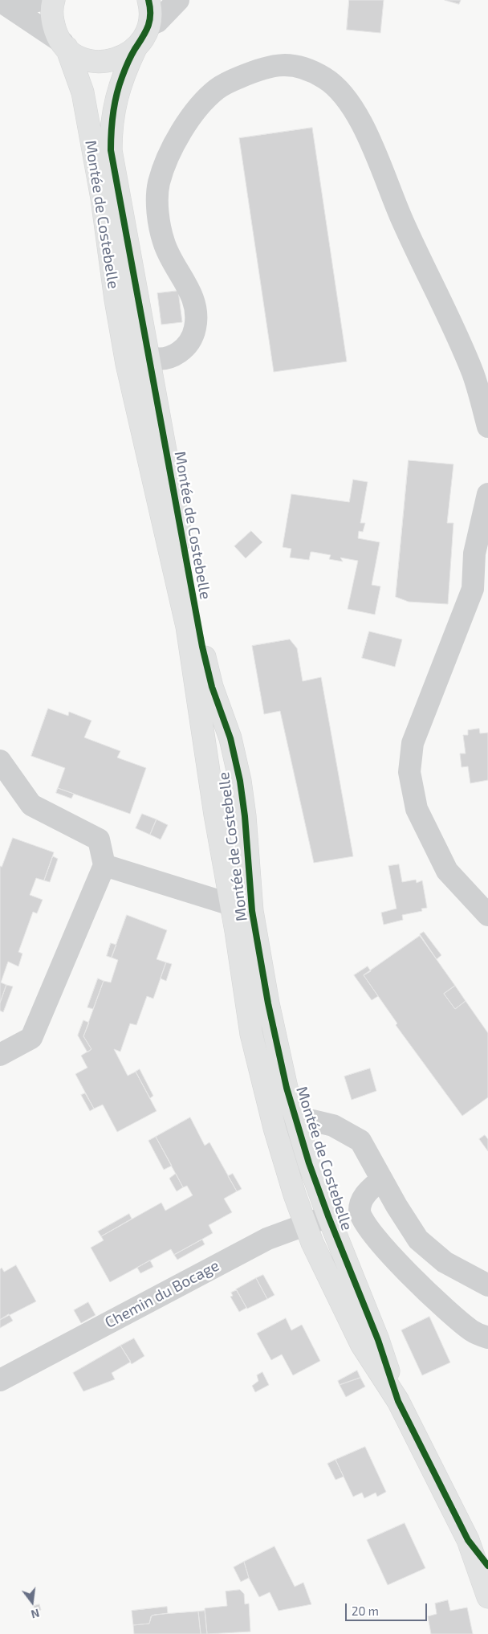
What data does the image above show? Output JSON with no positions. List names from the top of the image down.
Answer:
{
  "streets": {
    "main road": ["Montée de Costebelle"],
    "street": ["Chemin du Bocage"]
  },
  "crossings": [
    ["Montée de Costebelle", "Chemin du Bocage"]
  ],
  "scale_bar": "20 m",
  "north": "bottom"
}
